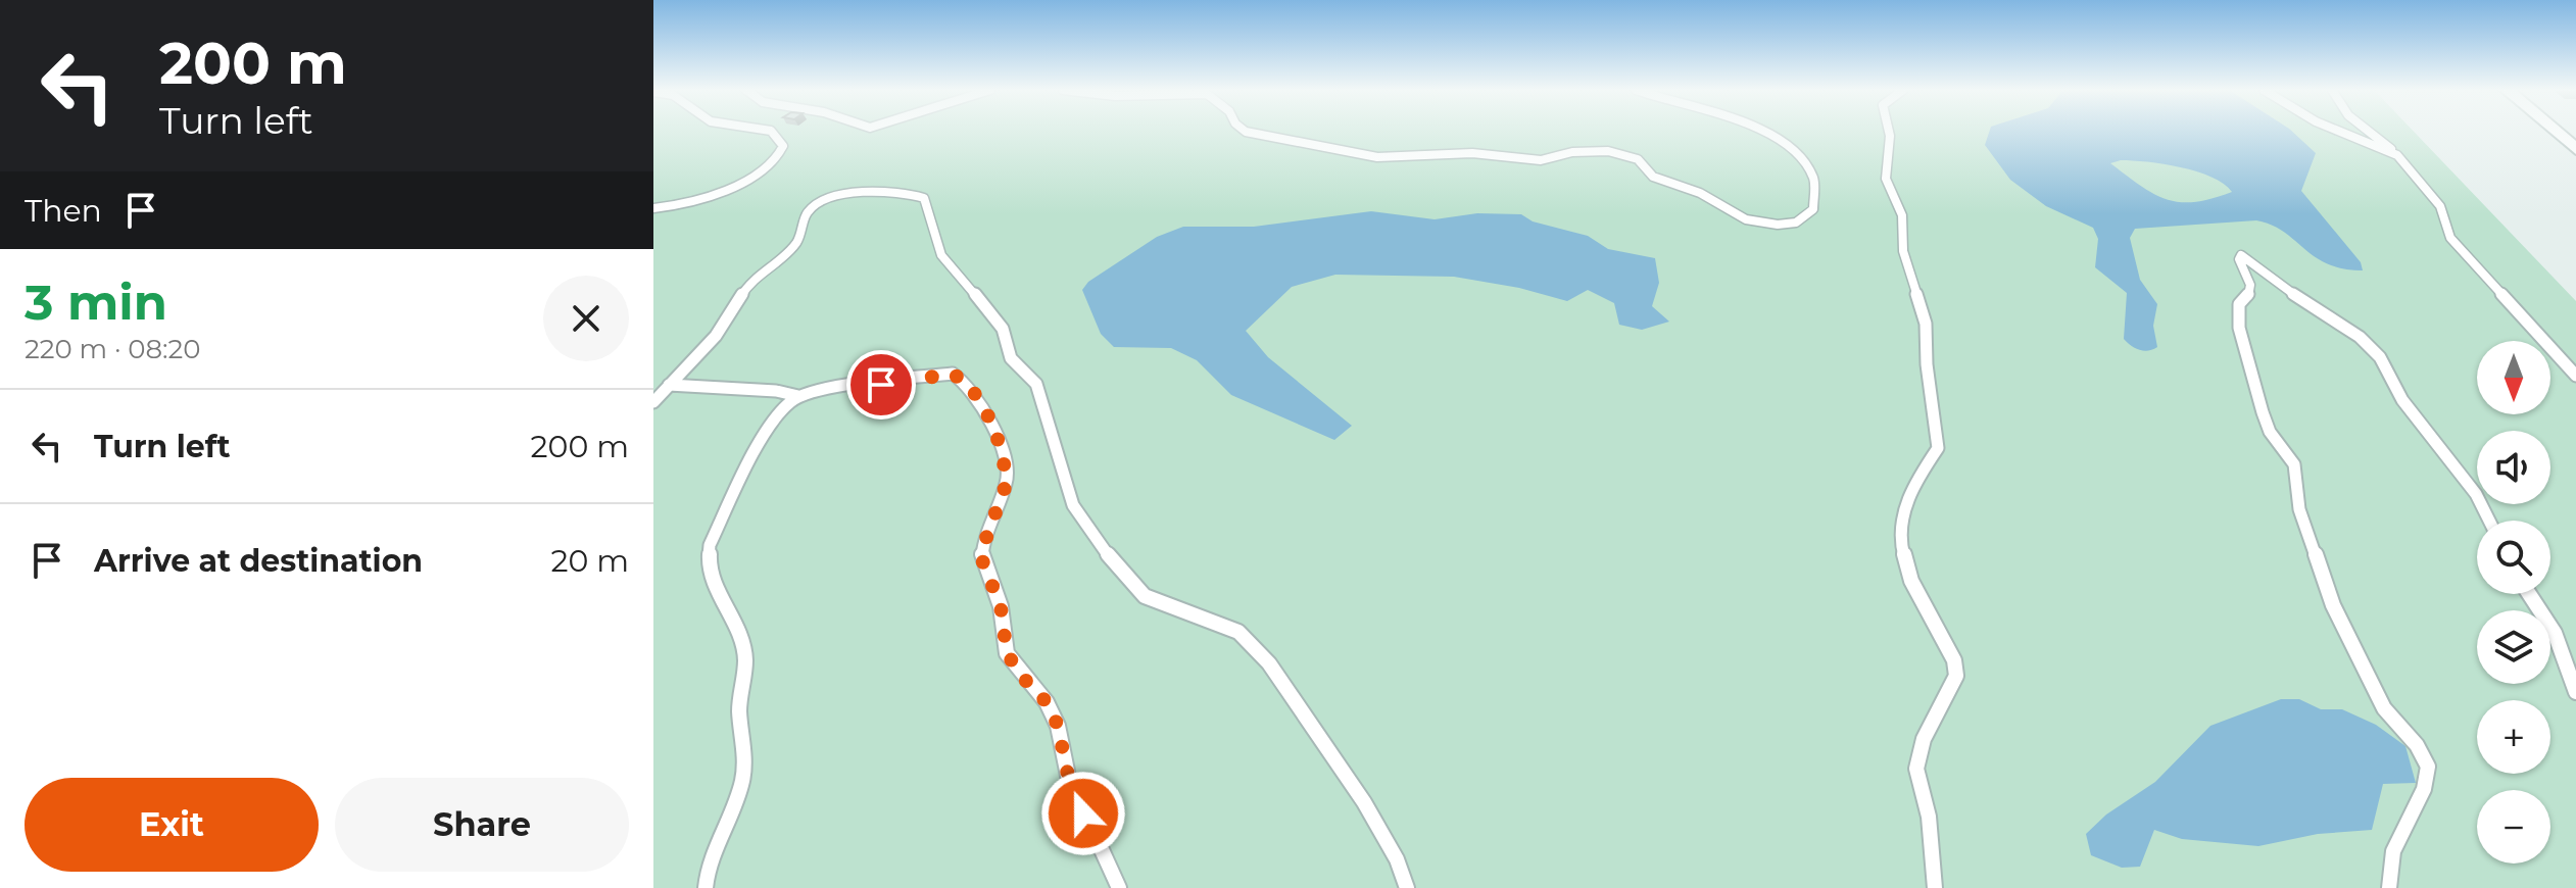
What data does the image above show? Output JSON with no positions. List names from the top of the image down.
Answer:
{
  "north": "bottom",
  "page": {
    "turn": ["200 m", "Turn left"],
    "then": "Then",
    "heading": ["3 min", "220 m · 08:20"],
    "map_buttons": ["+", "−"],
    "list": [
      {
        "name": "Turn left",
        "value": "200 m"
      },
      {
        "name": "Arrive at destination",
        "value": "20 m"
      }
    ],
    "buttons": ["Exit", "Share"]
  }
}
